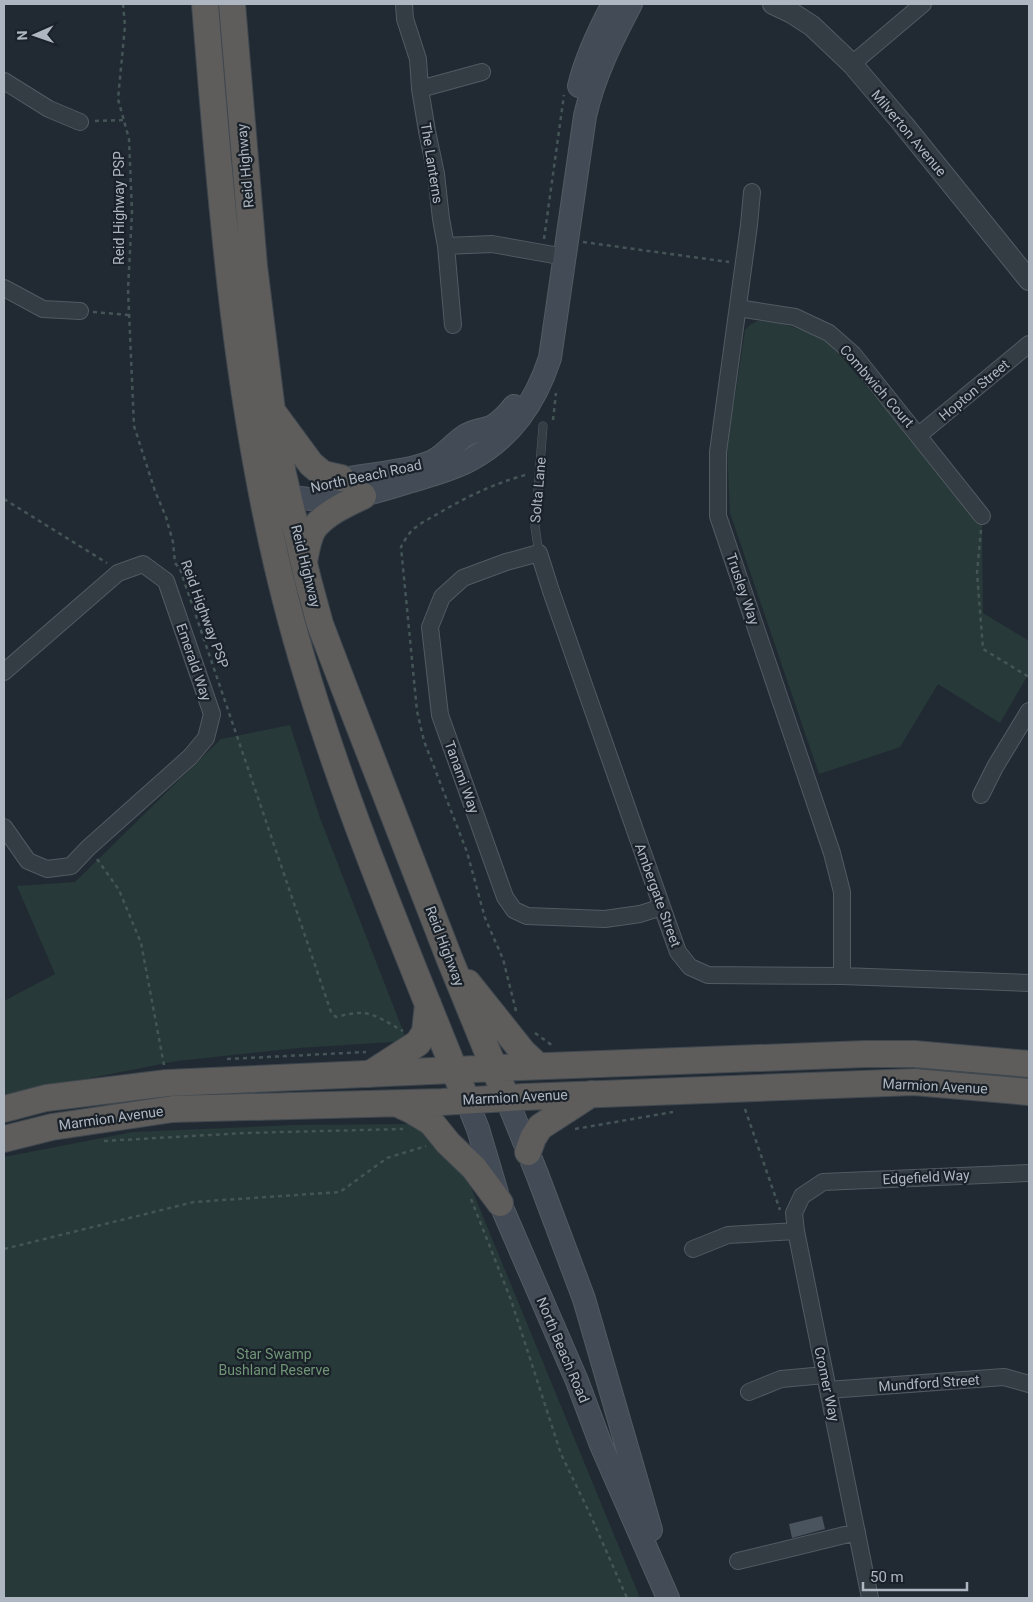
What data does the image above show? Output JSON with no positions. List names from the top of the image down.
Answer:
{
  "streets": {
    "highway": ["Reid Highway", "Marmion Avenue"],
    "main road": ["North Beach Road"],
    "street": [
      "Milverton Avenue",
      "The Lanterns",
      "Combwich Court",
      "Hopton Street",
      "Trusley Way",
      "Emerald Way",
      "Tanami Way",
      "Ambergate Street",
      "Edgefield Way",
      "Mundford Street",
      "Cromer Way"
    ],
    "lane": ["Solta Lane"],
    "path": ["Reid Highway PSP"]
  },
  "crossings": [
    ["Reid Highway", "North Beach Road"],
    ["Reid Highway", "Marmion Avenue"],
    ["Combwich Court", "Hopton Street"],
    ["Combwich Court", "Trusley Way"],
    ["North Beach Road", "Marmion Avenue"],
    ["Solta Lane", "Tanami Way"],
    ["Solta Lane", "Ambergate Street"],
    ["Trusley Way", "Ambergate Street"],
    ["Tanami Way", "Ambergate Street"],
    ["Edgefield Way", "Cromer Way"],
    ["Mundford Street", "Cromer Way"]
  ],
  "parks": ["Star Swamp Bushland Reserve"],
  "scale_bar": "50 m",
  "north": "left"
}
